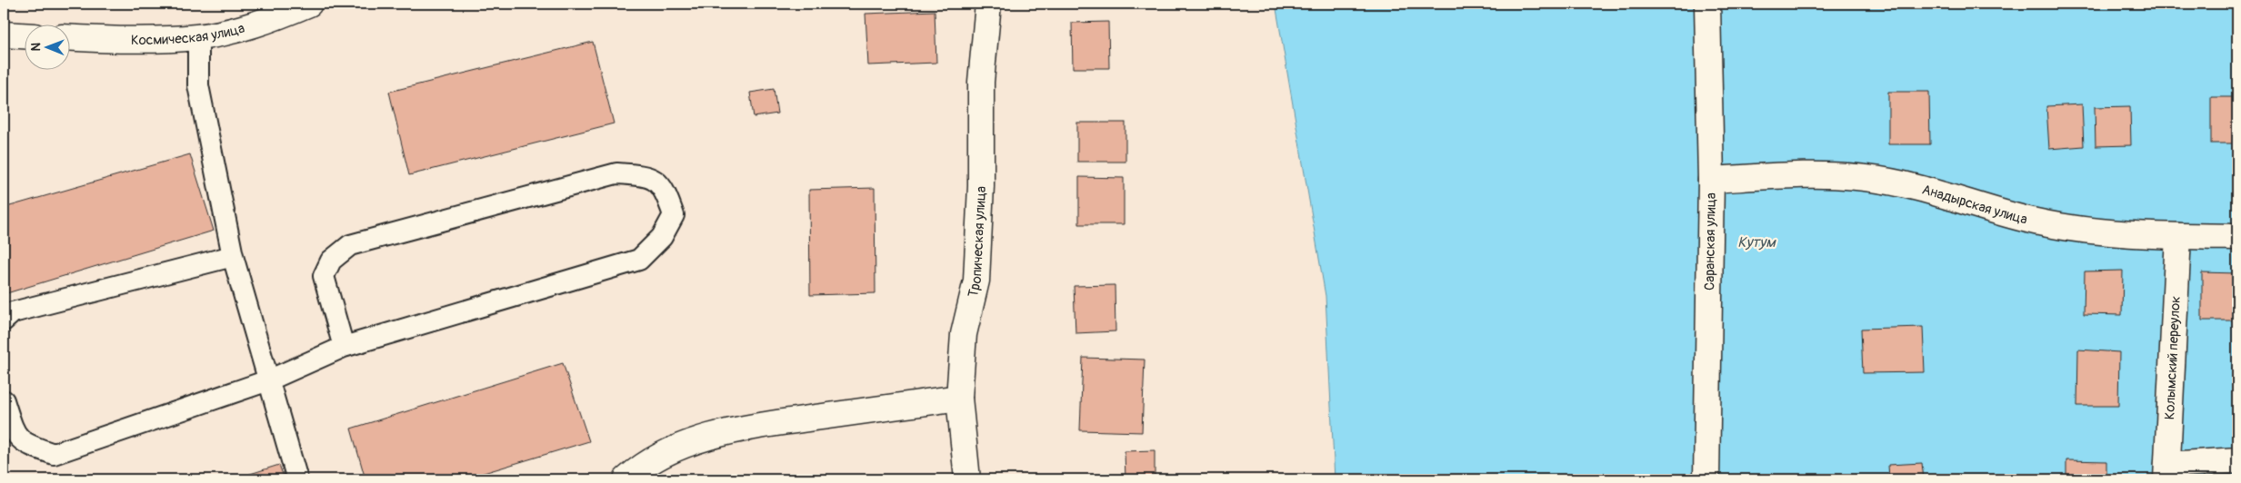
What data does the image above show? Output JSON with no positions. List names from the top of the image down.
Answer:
{
  "streets": {
    "street": [
      "Космическая улица",
      "Анадырская улица",
      "Саранская улица",
      "Тропическая улица",
      "Колымский переулок"
    ]
  },
  "crossings": [
    ["Анадырская улица", "Саранская улица"],
    ["Анадырская улица", "Колымский переулок"]
  ],
  "water": ["Кутум"],
  "north": "left"
}
